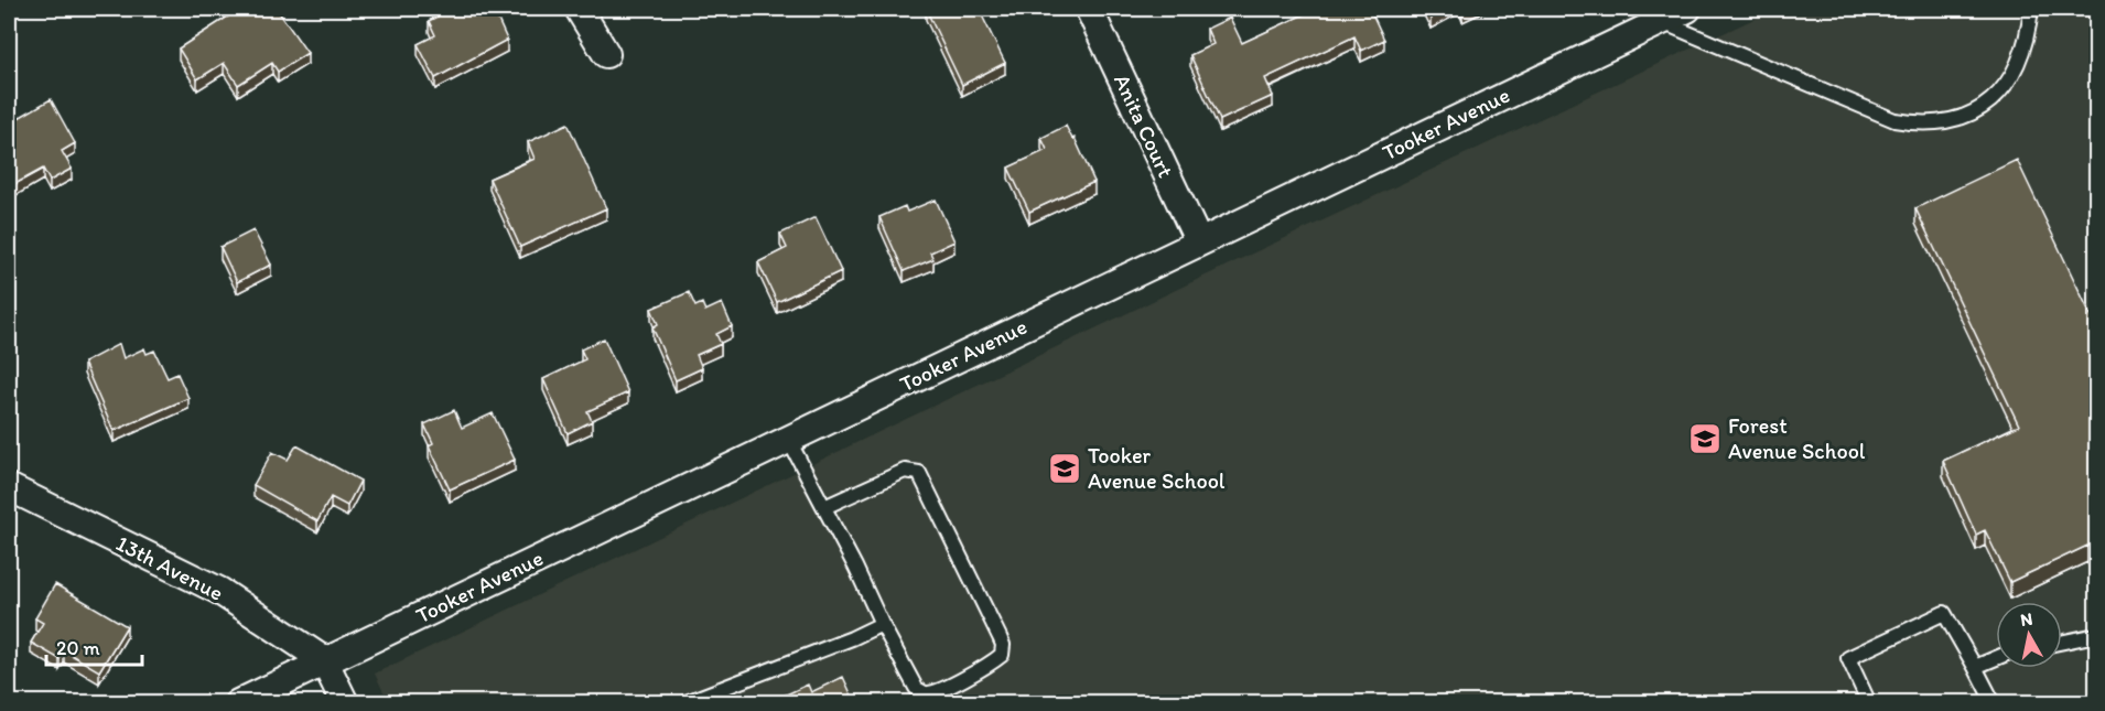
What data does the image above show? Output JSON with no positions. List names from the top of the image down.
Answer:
{
  "streets": {
    "street": ["Tooker Avenue", "Anita Court", "13th Avenue"]
  },
  "crossings": [
    ["Tooker Avenue", "Anita Court"],
    ["Tooker Avenue", "13th Avenue"]
  ],
  "places": {
    "school or university": ["Forest Avenue School", "Tooker Avenue School"]
  },
  "scale_bar": "20 m",
  "north": "top"
}
